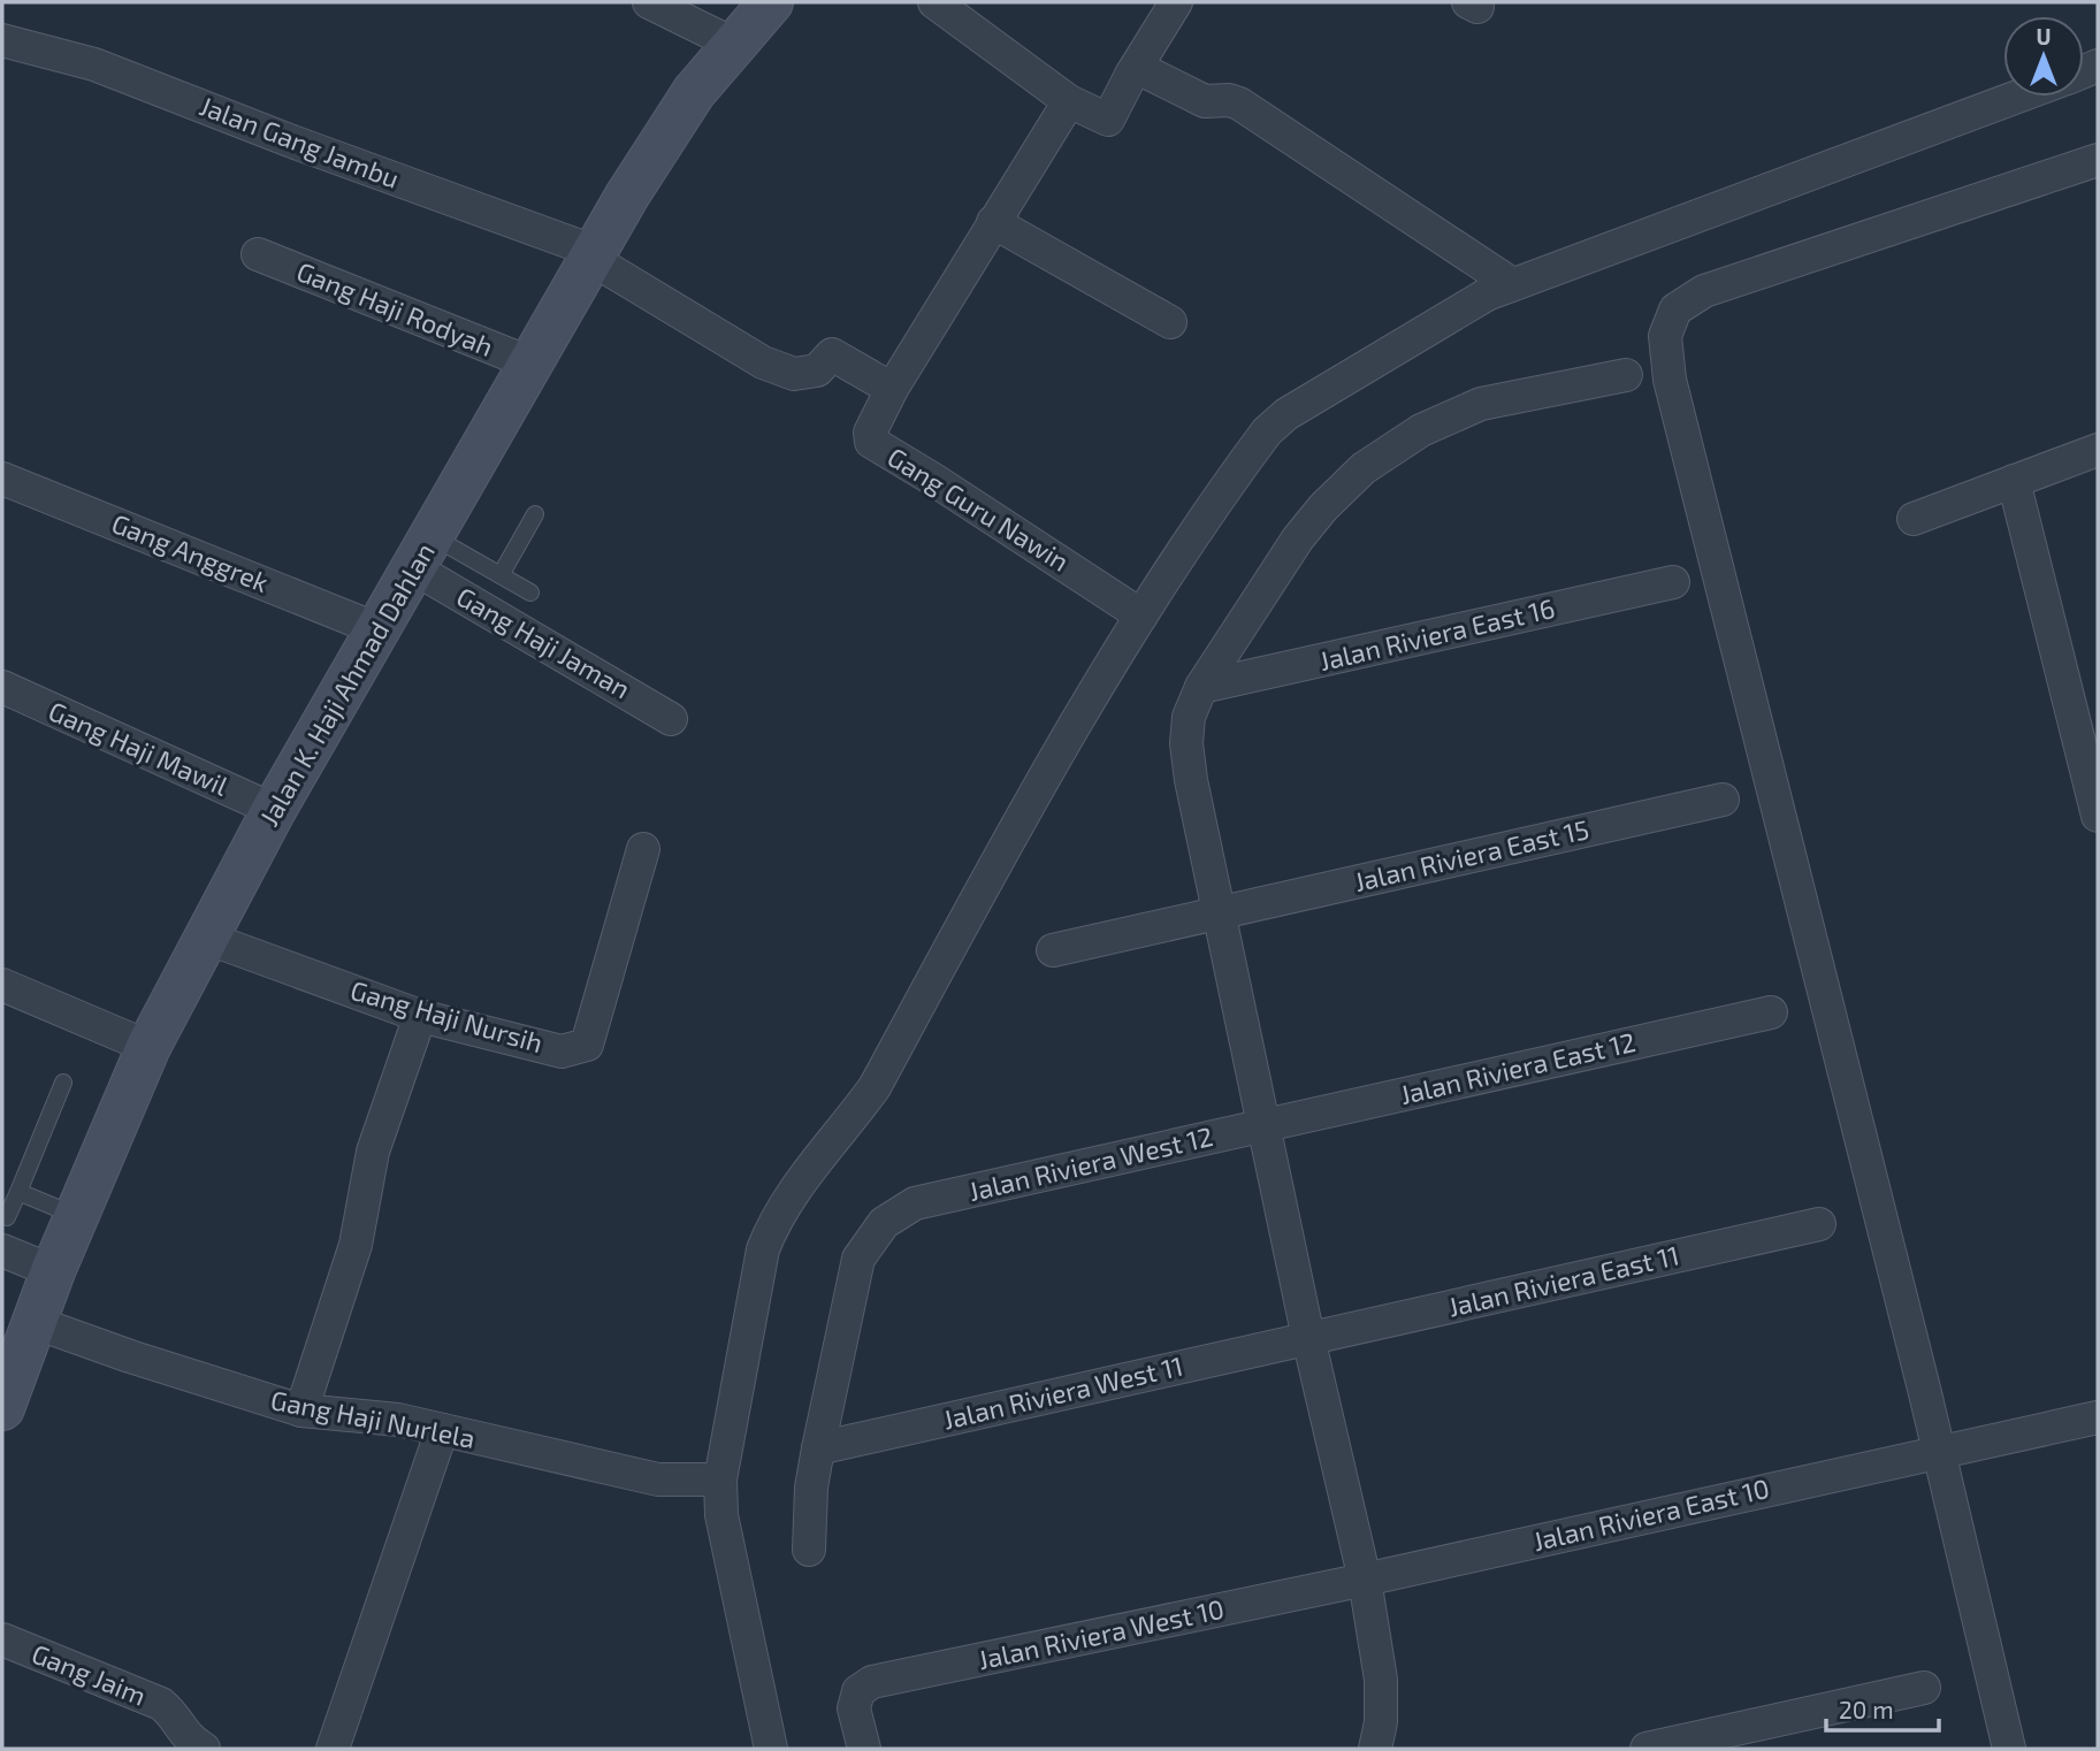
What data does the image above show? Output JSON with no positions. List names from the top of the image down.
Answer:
{
  "streets": {
    "main road": ["Jalan K. Haji Ahmad Dahlan"],
    "street": [
      "Jalan Gang Jambu",
      "Gang Haji Rodyah",
      "Gang Guru Nawin",
      "Gang Anggrek",
      "Jalan Riviera East 16",
      "Gang Haji Jaman",
      "Gang Haji Mawil",
      "Jalan Riviera East 15",
      "Gang Haji Nursih",
      "Jalan Riviera East 12",
      "Jalan Riviera West 12",
      "Jalan Riviera East 11",
      "Jalan Riviera West 11",
      "Gang Haji Nurlela",
      "Jalan Riviera East 10",
      "Jalan Riviera West 10",
      "Gang Jaim"
    ]
  },
  "crossings": [
    ["Jalan Gang Jambu", "Jalan K. Haji Ahmad Dahlan"],
    ["Gang Haji Rodyah", "Jalan K. Haji Ahmad Dahlan"],
    ["Gang Anggrek", "Jalan K. Haji Ahmad Dahlan"],
    ["Gang Haji Jaman", "Jalan K. Haji Ahmad Dahlan"],
    ["Jalan K. Haji Ahmad Dahlan", "Gang Haji Mawil"],
    ["Jalan K. Haji Ahmad Dahlan", "Gang Haji Nursih"],
    ["Jalan K. Haji Ahmad Dahlan", "Gang Haji Nurlela"],
    ["Jalan Riviera East 12", "Jalan Riviera West 12"],
    ["Jalan Riviera West 12", "Jalan Riviera West 11"],
    ["Jalan Riviera East 11", "Jalan Riviera West 11"],
    ["Jalan Riviera East 10", "Jalan Riviera West 10"]
  ],
  "scale_bar": "20 m",
  "north": "top"
}
